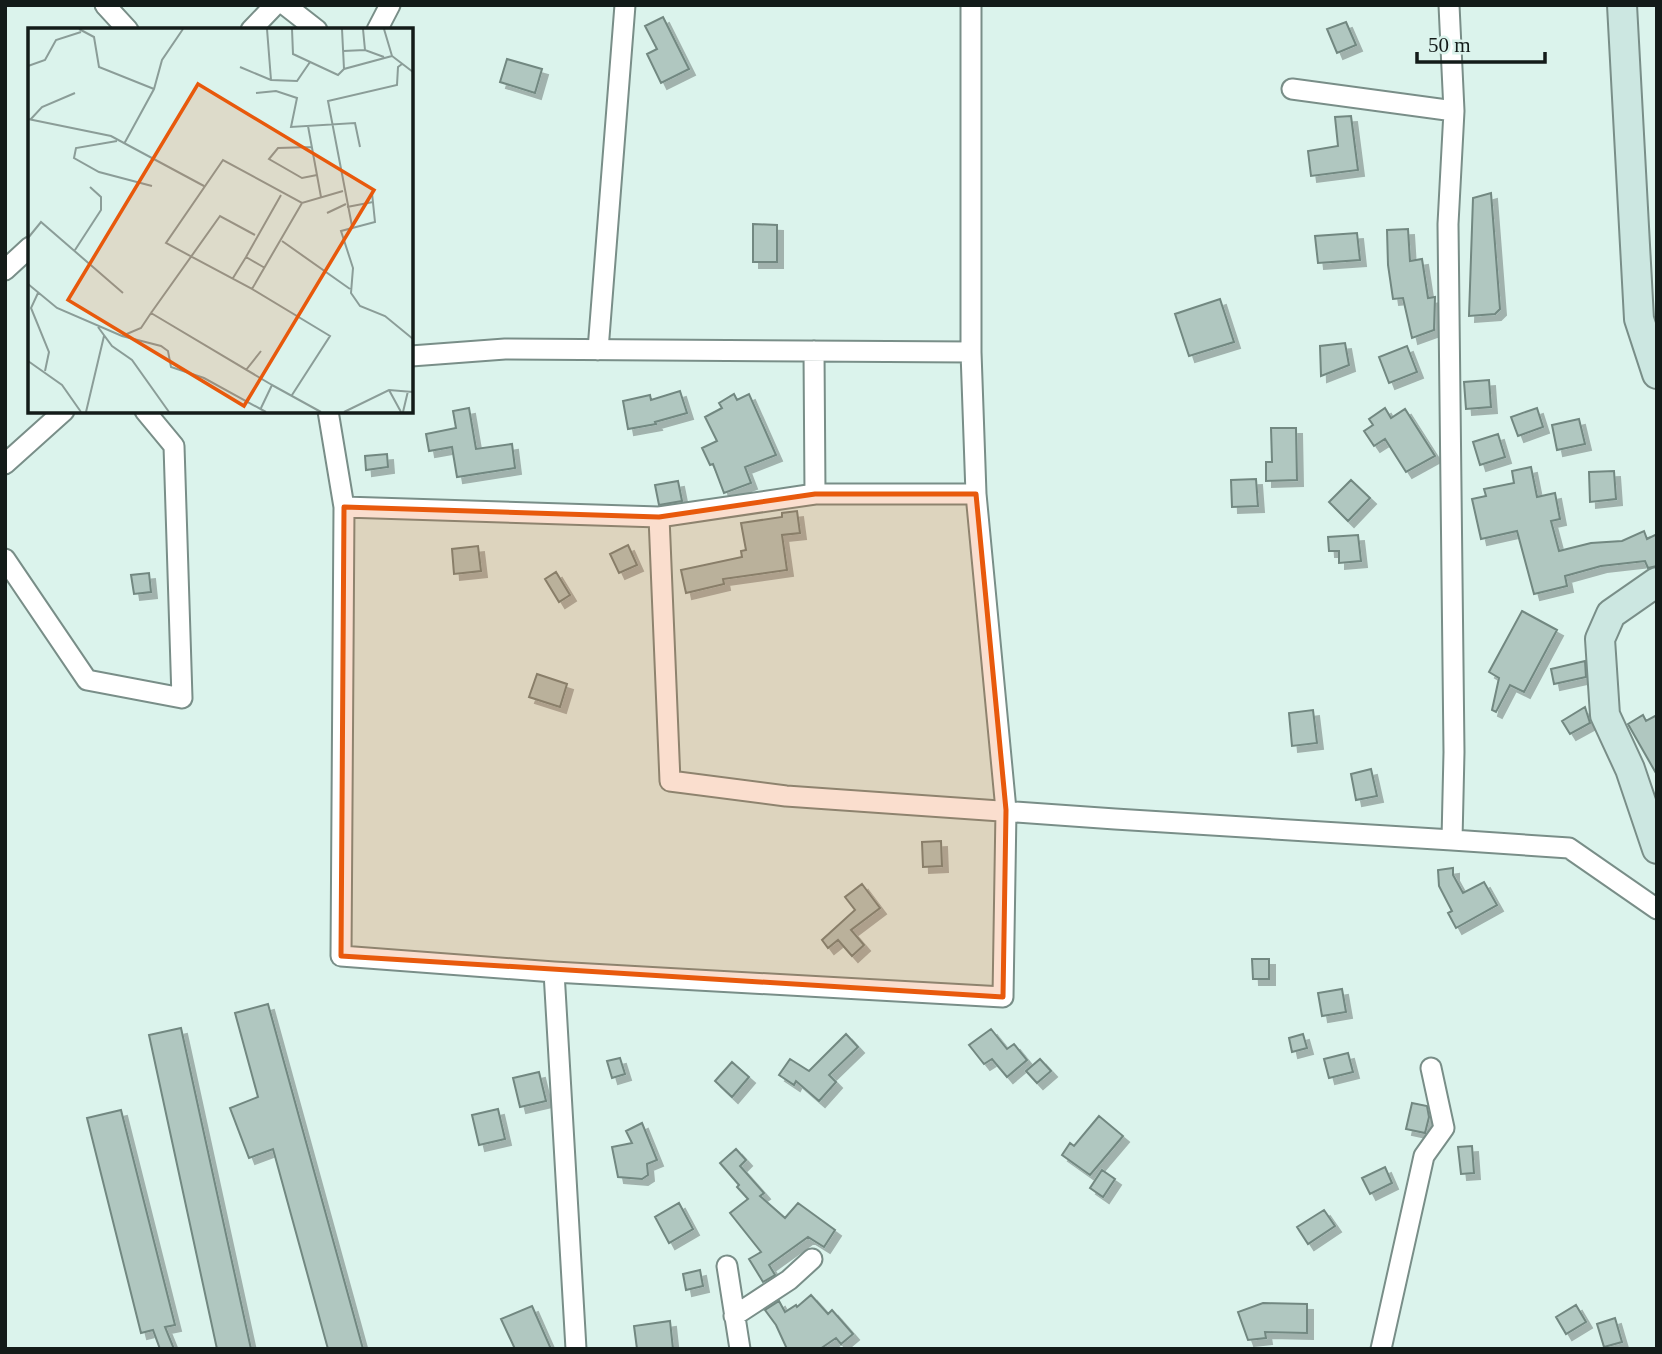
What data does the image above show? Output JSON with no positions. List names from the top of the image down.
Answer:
{
  "scale_bar": "50 m"
}
